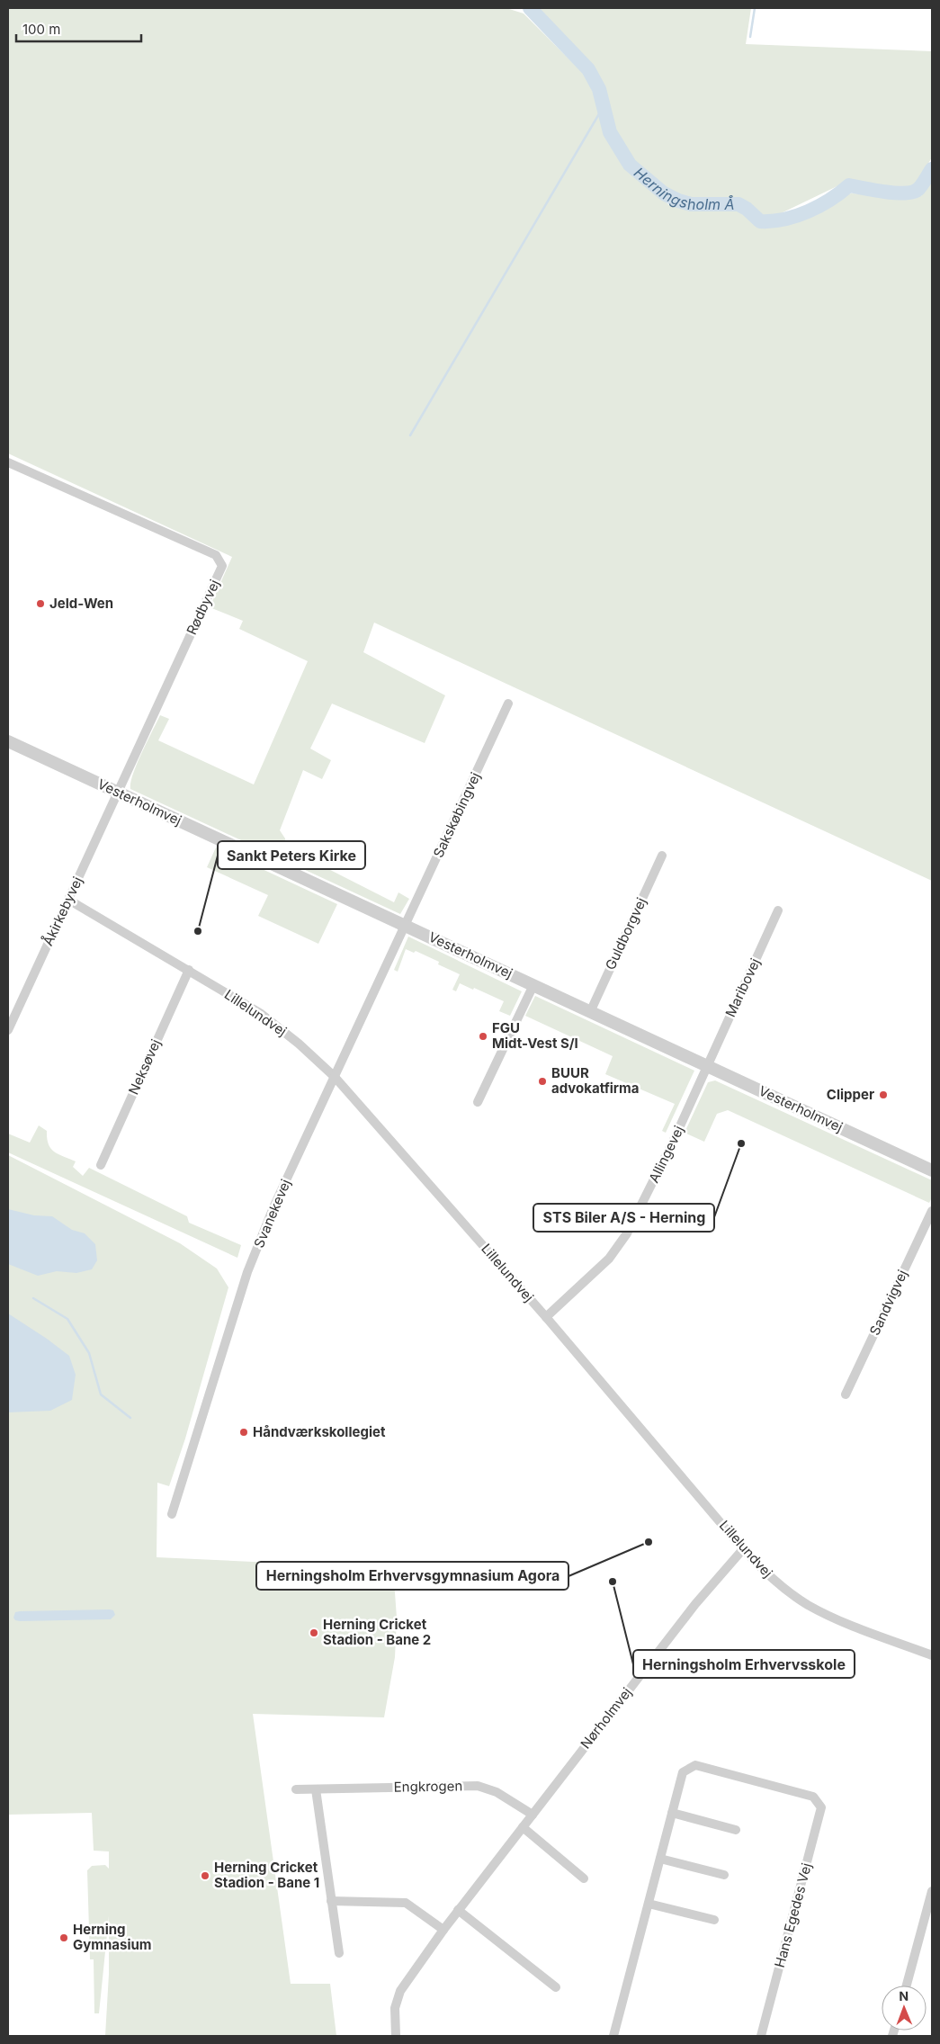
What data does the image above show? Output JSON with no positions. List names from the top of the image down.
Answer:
{
  "streets": {
    "street": [
      "Rødbyvej",
      "Vesterholmvej",
      "Sakskøbingvej",
      "Åkirkebyvej",
      "Guldborgvej",
      "Maribovej",
      "Lillelundvej",
      "Neksøvej",
      "Allingevej",
      "Svanekevej",
      "Sandvigvej",
      "Nørholmvej",
      "Engkrogen",
      "Hans Egedes Vej"
    ]
  },
  "crossings": [
    ["Rødbyvej", "Vesterholmvej"],
    ["Rødbyvej", "Åkirkebyvej"],
    ["Vesterholmvej", "Sakskøbingvej"],
    ["Vesterholmvej", "Åkirkebyvej"],
    ["Vesterholmvej", "Guldborgvej"],
    ["Vesterholmvej", "Maribovej"],
    ["Vesterholmvej", "Allingevej"],
    ["Vesterholmvej", "Svanekevej"],
    ["Sakskøbingvej", "Svanekevej"],
    ["Åkirkebyvej", "Lillelundvej"],
    ["Maribovej", "Allingevej"],
    ["Lillelundvej", "Neksøvej"],
    ["Lillelundvej", "Allingevej"],
    ["Lillelundvej", "Svanekevej"],
    ["Lillelundvej", "Nørholmvej"],
    ["Nørholmvej", "Engkrogen"]
  ],
  "water": ["Herningsholm Å"],
  "places": [
    "Jeld-Wen",
    "Sankt Peters Kirke",
    "FGU Midt-Vest S/I",
    "BUUR advokatfirma",
    "Clipper",
    "STS Biler A/S - Herning",
    "Håndværkskollegiet",
    "Herningsholm Erhvervsgymnasium Agora",
    "Herningsholm Erhvervsskole",
    "Herning Cricket Stadion - Bane 2",
    "Herning Cricket Stadion - Bane 1",
    "Herning Gymnasium"
  ],
  "scale_bar": "100 m",
  "north": "top"
}
